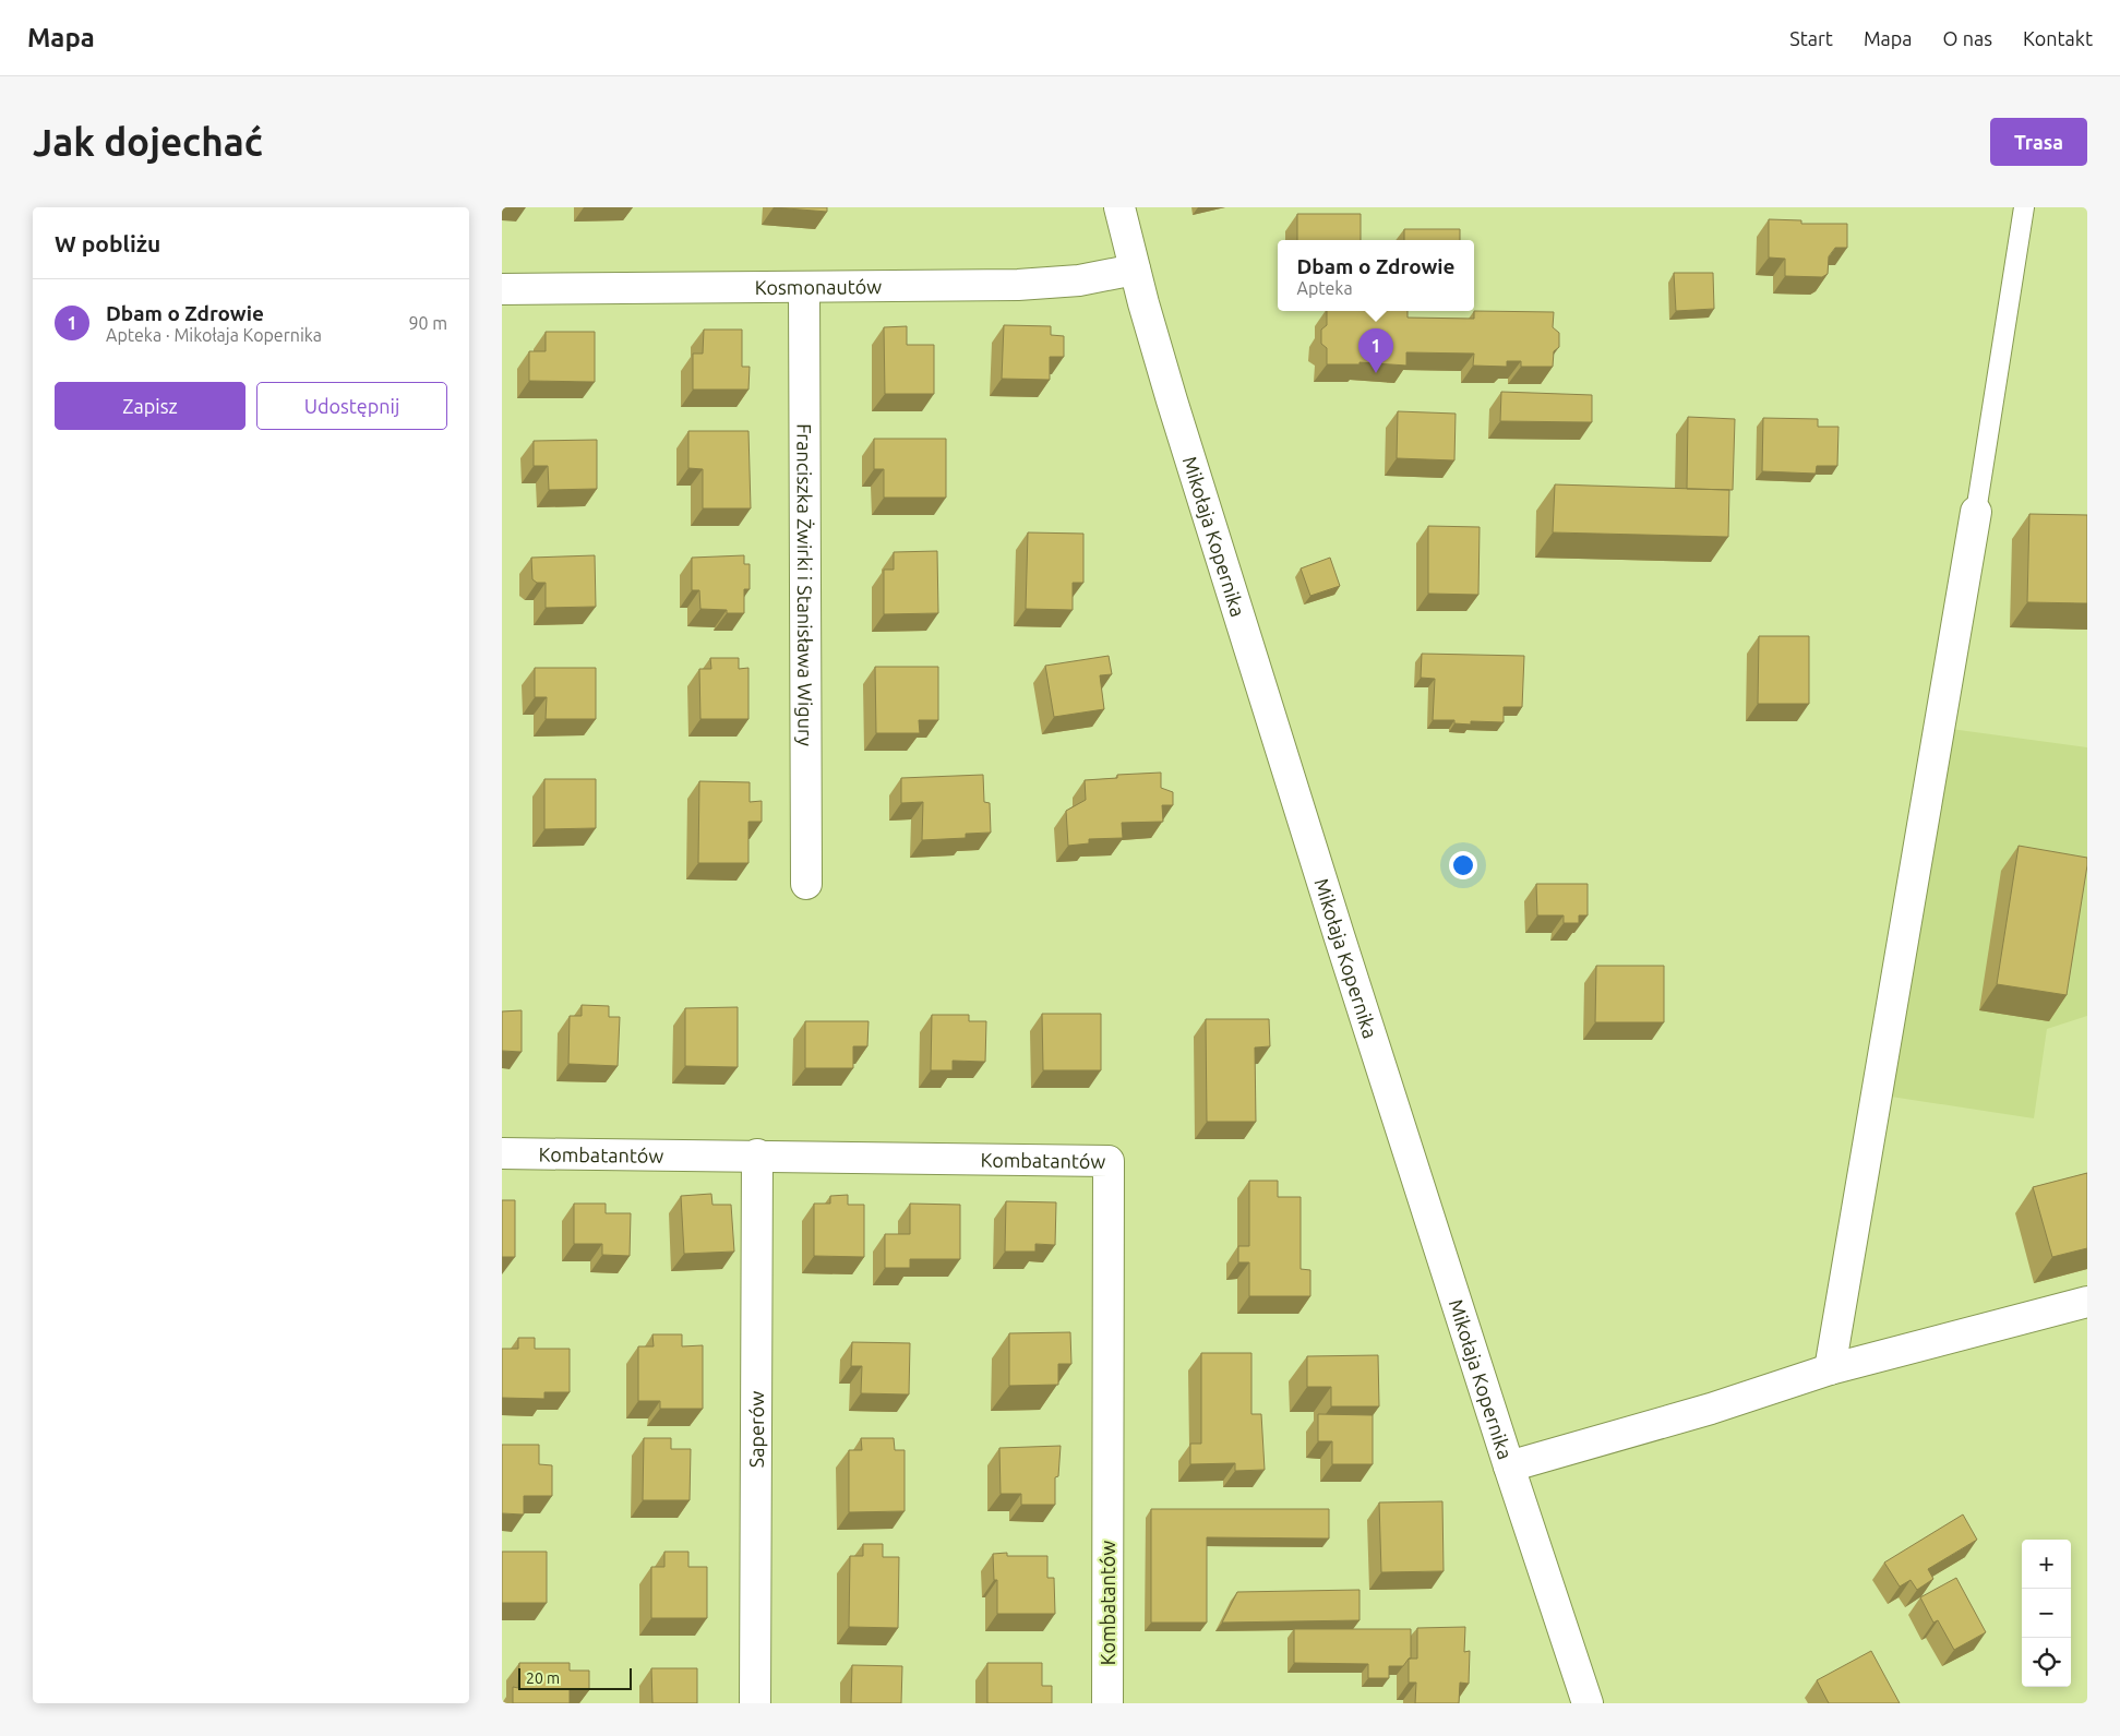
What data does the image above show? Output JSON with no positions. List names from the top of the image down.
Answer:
{
  "streets": {
    "street": [
      "Kosmonautów",
      "Mikołaja Kopernika",
      "Franciszka Żwirki i Stanisława Wigury",
      "Kombatantów",
      "Saperów"
    ]
  },
  "crossings": [
    ["Kosmonautów", "Mikołaja Kopernika"],
    ["Kosmonautów", "Franciszka Żwirki i Stanisława Wigury"],
    ["Kombatantów", "Saperów"]
  ],
  "scale_bar": "20 m",
  "page": {
    "header": "Mapa",
    "nav": [
      "Start",
      "Mapa",
      "O nas",
      "Kontakt"
    ],
    "buttons": [
      "Trasa",
      ["Zapisz", "Udostępnij"]
    ],
    "title": "Jak dojechać",
    "heading": "W pobliżu",
    "popup": ["Dbam o Zdrowie", "Apteka"],
    "list": [
      {
        "mark": "1",
        "name": "Dbam o Zdrowie",
        "note": "Apteka · Mikołaja Kopernika",
        "value": "90 m"
      }
    ],
    "pins": "1",
    "map_buttons": ["+", "−"],
    "scale": "20 m"
  }
}
